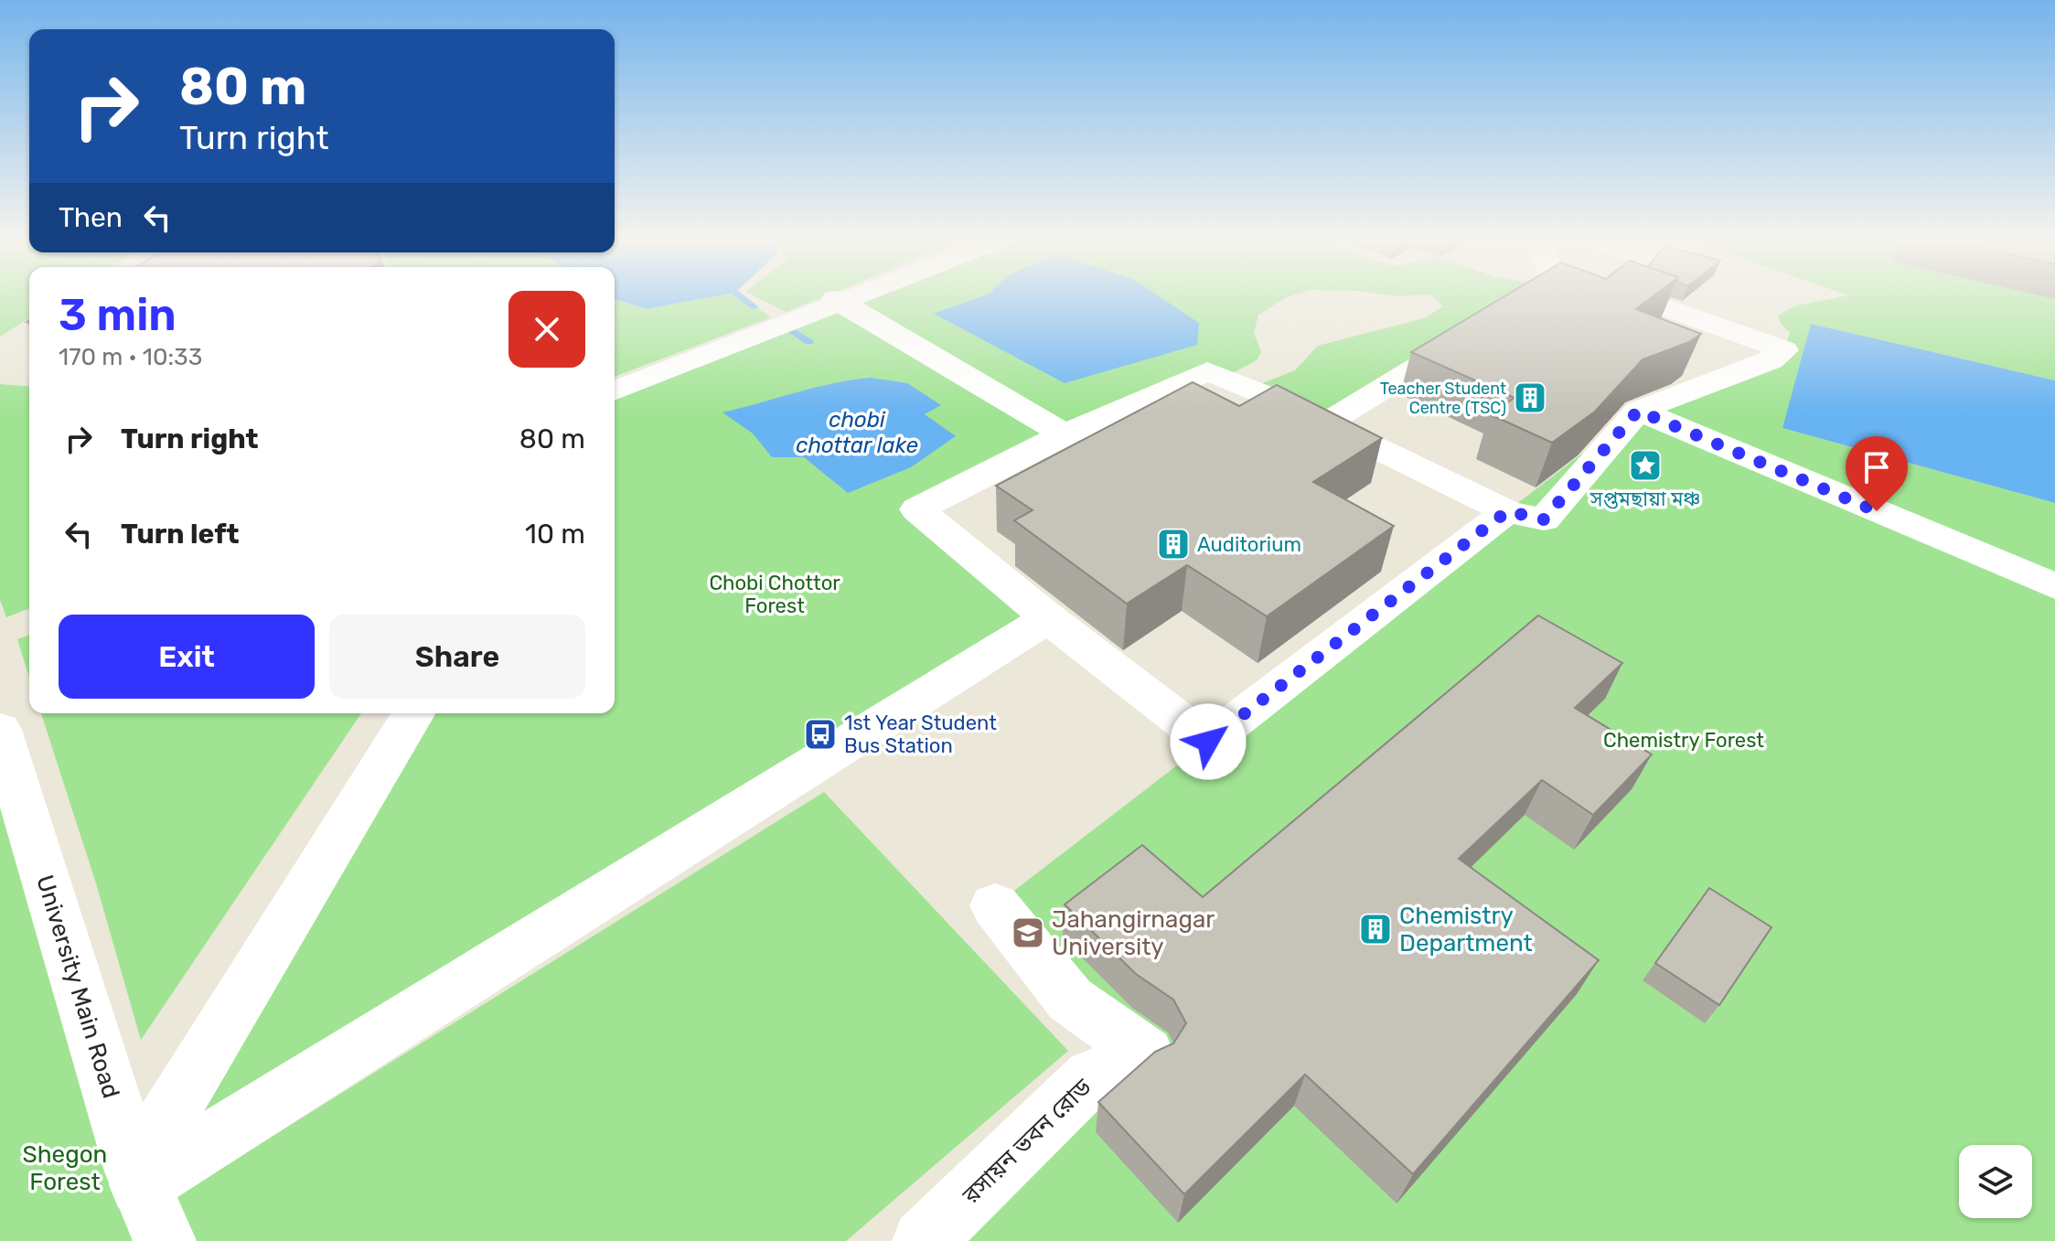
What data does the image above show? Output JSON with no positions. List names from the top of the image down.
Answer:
{
  "streets": {
    "street": ["University Main Road", "রসায়ন ভবন রোড"]
  },
  "water": ["chobi chottar lake"],
  "parks": ["Chobi Chottor Forest", "Chemistry Forest", "Shegon Forest"],
  "places": {
    "building": ["Teacher Student Centre (TSC)", "Auditorium", "Chemistry Department"],
    "place": ["সপ্তমছায়া মঞ্চ"],
    "bus stop": ["1st Year Student Bus Station"],
    "school or university": ["Jahangirnagar University"]
  },
  "page": {
    "turn": ["80 m", "Turn right"],
    "then": "Then",
    "heading": ["3 min", "170 m · 10:33"],
    "list": [
      {
        "name": "Turn right",
        "value": "80 m"
      },
      {
        "name": "Turn left",
        "value": "10 m"
      }
    ],
    "buttons": ["Exit", "Share"]
  }
}
